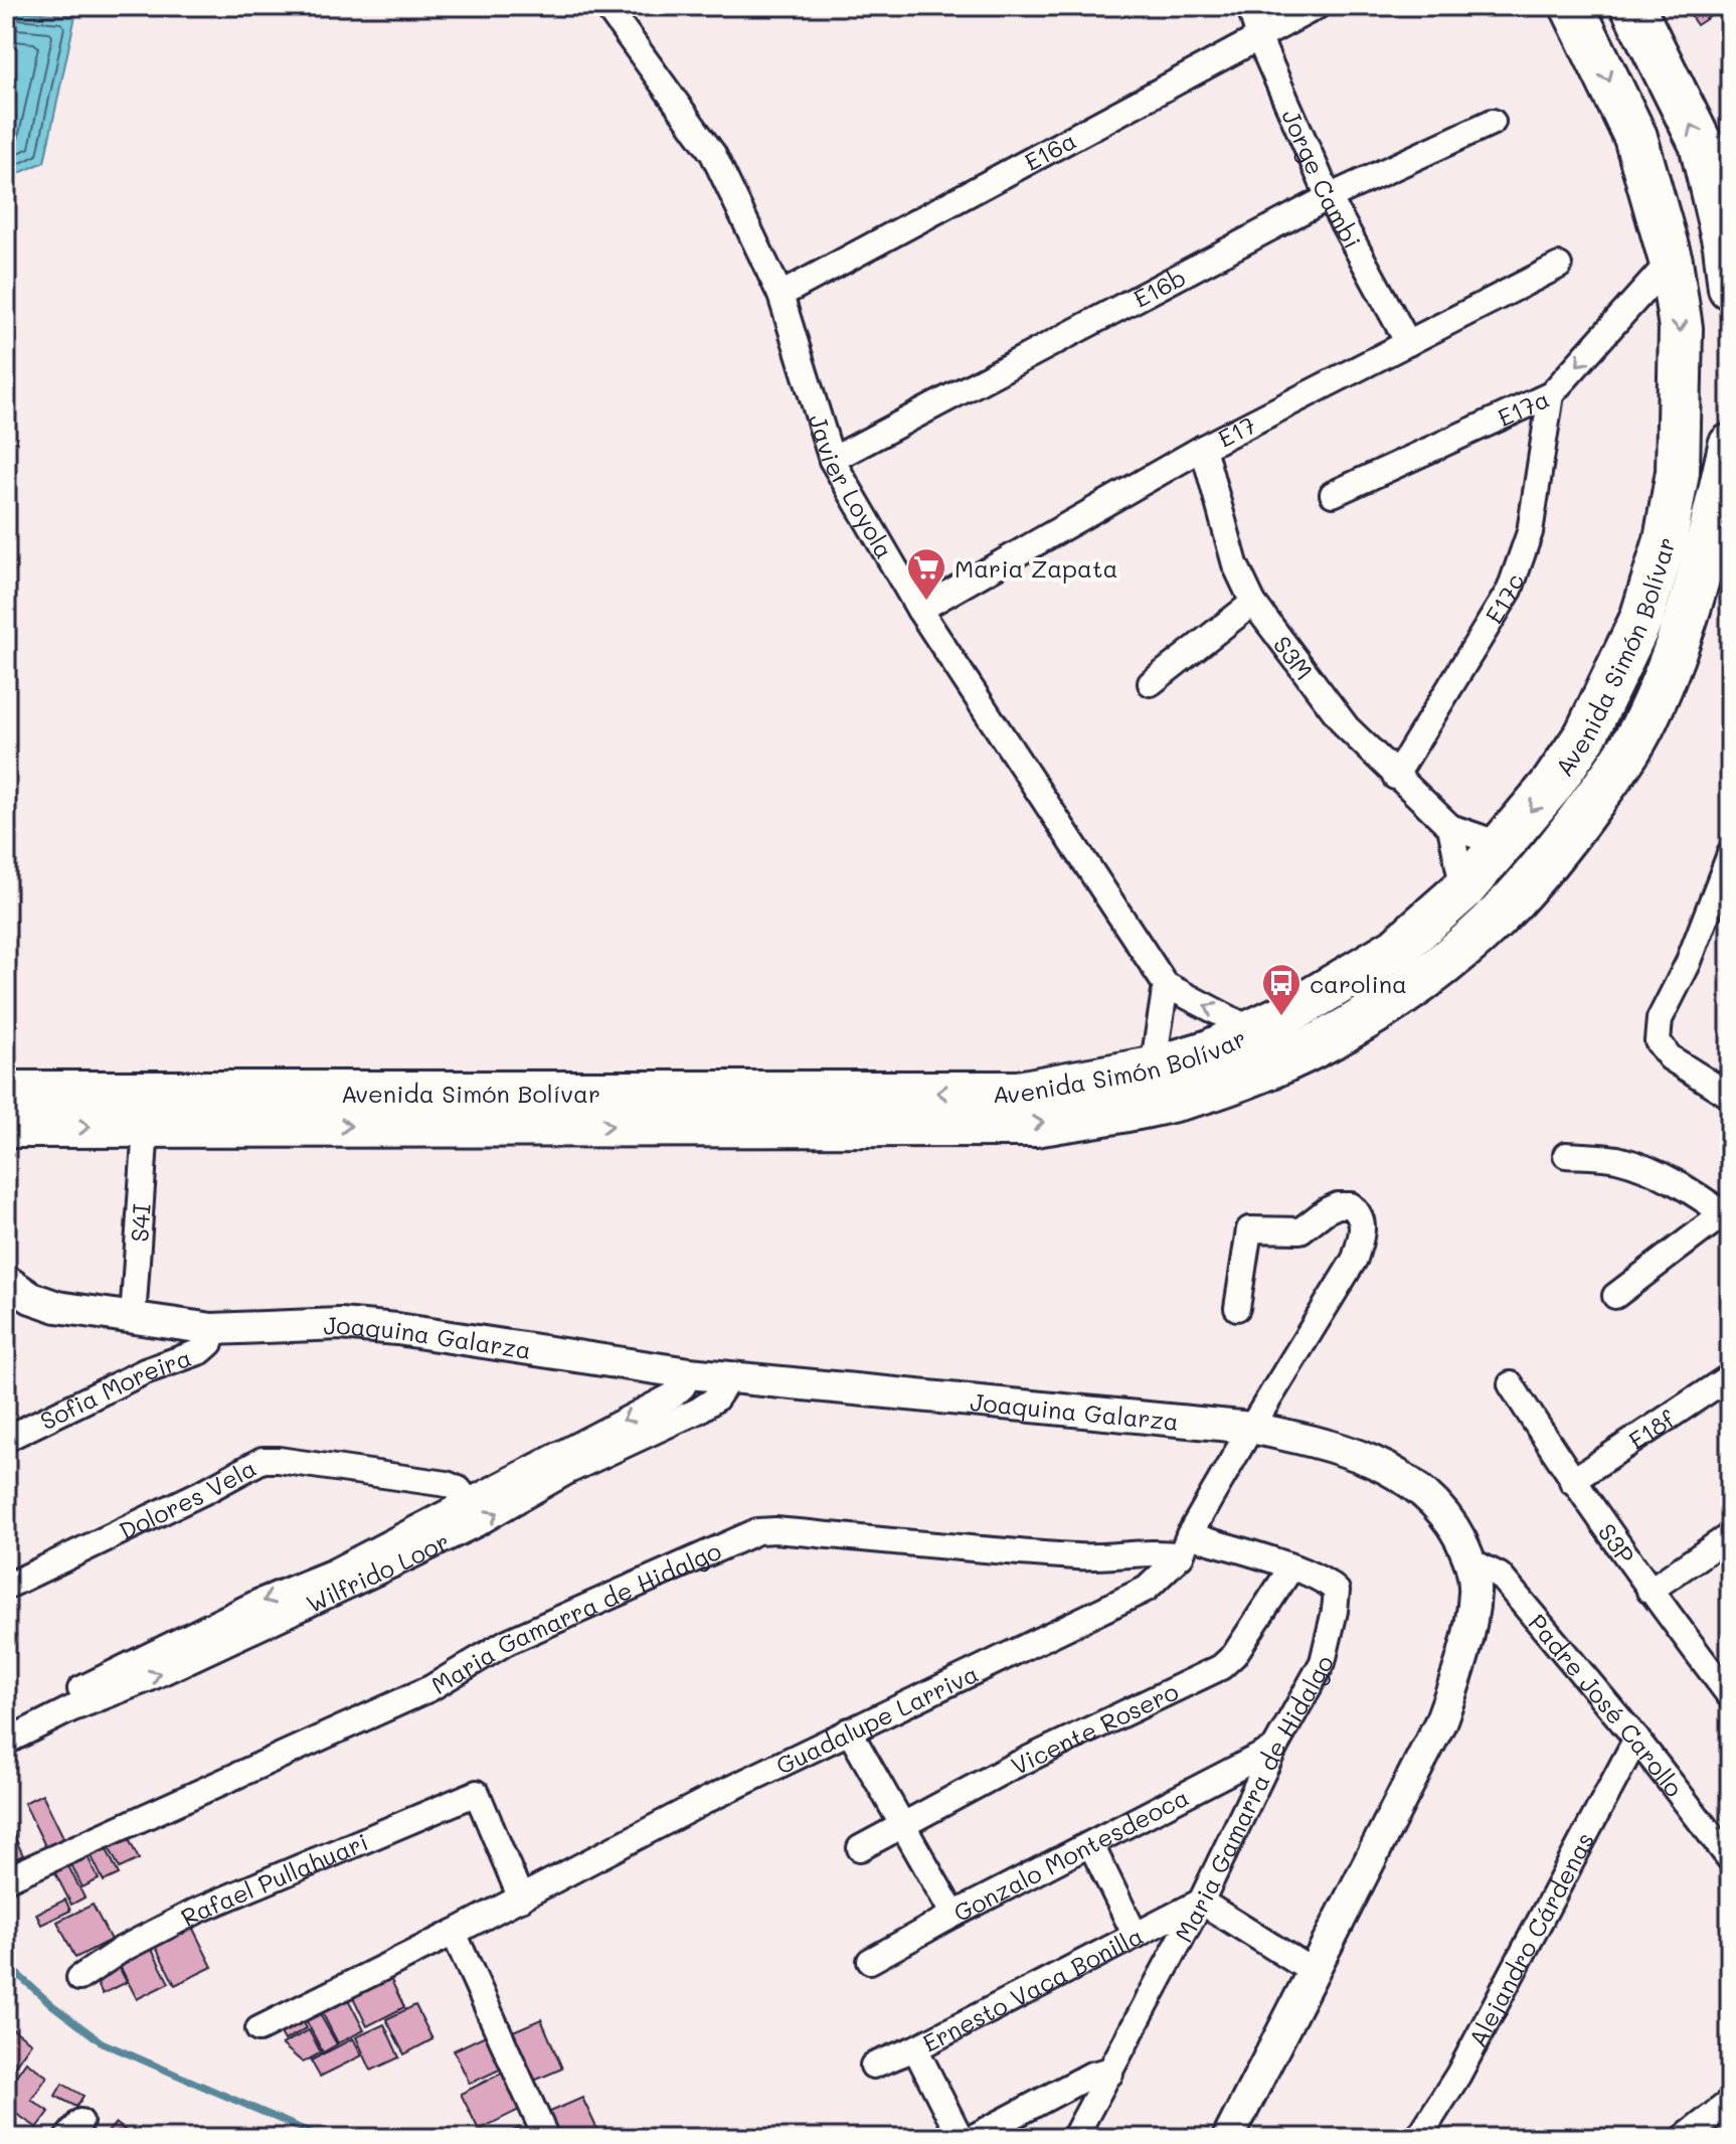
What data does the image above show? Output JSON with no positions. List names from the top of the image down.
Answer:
{
  "streets": {
    "highway": ["Avenida Simón Bolívar"],
    "street": [
      "E16a",
      "Jorge Cambi",
      "E16b",
      "E17a",
      "E17",
      "Javier Loyola",
      "E17c",
      "S3M",
      "S4I",
      "Joaquina Galarza",
      "Sofia Moreira",
      "E18f",
      "Dolores Vela",
      "S3P",
      "Wilfrido Loor",
      "Maria Gamarra de Hidalgo",
      "Padre José Carollo",
      "Guadalupe Larriva",
      "Vicente Rosero",
      "Gonzalo Montesdeoca",
      "Rafael Pullahuari",
      "Alejandro Cárdenas",
      "Ernesto Vaca Bonilla"
    ]
  },
  "crossings": [
    ["E16a", "Jorge Cambi"],
    ["E16a", "Javier Loyola"],
    ["Jorge Cambi", "E16b"],
    ["Jorge Cambi", "E17"],
    ["E16b", "Javier Loyola"],
    ["E17a", "E17c"],
    ["E17a", "Avenida Simón Bolívar"],
    ["E17", "Javier Loyola"],
    ["E17", "S3M"],
    ["Javier Loyola", "Avenida Simón Bolívar"],
    ["E17c", "S3M"],
    ["Avenida Simón Bolívar", "S3M"],
    ["Avenida Simón Bolívar", "S4I"],
    ["S4I", "Joaquina Galarza"],
    ["Joaquina Galarza", "Sofia Moreira"],
    ["Joaquina Galarza", "Wilfrido Loor"],
    ["Joaquina Galarza", "Padre José Carollo"],
    ["Joaquina Galarza", "Guadalupe Larriva"],
    ["E18f", "S3P"],
    ["Dolores Vela", "Wilfrido Loor"],
    ["Maria Gamarra de Hidalgo", "Guadalupe Larriva"],
    ["Maria Gamarra de Hidalgo", "Vicente Rosero"],
    ["Maria Gamarra de Hidalgo", "Gonzalo Montesdeoca"],
    ["Maria Gamarra de Hidalgo", "Ernesto Vaca Bonilla"],
    ["Padre José Carollo", "Alejandro Cárdenas"],
    ["Guadalupe Larriva", "Rafael Pullahuari"]
  ],
  "one_way": ["E17a"],
  "places": {
    "supermarket": ["Maria Zapata"],
    "bus stop": ["carolina"]
  }
}
